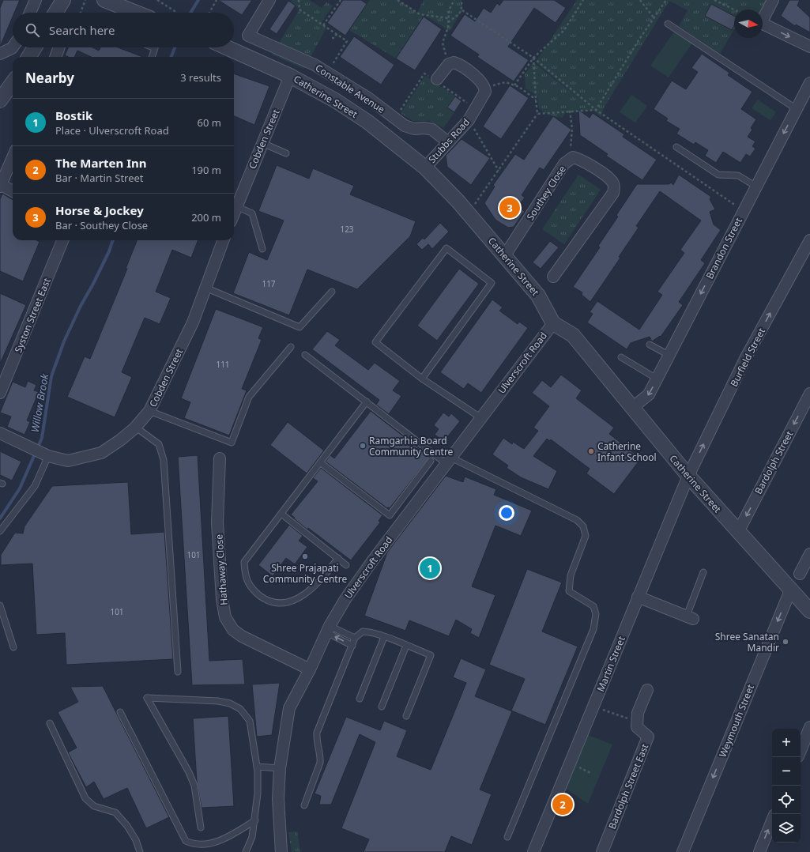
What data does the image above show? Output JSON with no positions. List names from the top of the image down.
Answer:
{
  "streets": {
    "street": [
      "Constable Avenue",
      "Catherine Street",
      "Cobden Street",
      "Stubbs Road",
      "Southey Close",
      "Brandon Street",
      "Syston Street East",
      "Burfield Street",
      "Ulverscroft Road",
      "Bardolph Street",
      "Hathaway Close",
      "Martin Street",
      "Weymouth Street",
      "Bardolph Street East"
    ]
  },
  "crossings": [
    ["Constable Avenue", "Stubbs Road"],
    ["Catherine Street", "Cobden Street"],
    ["Catherine Street", "Stubbs Road"],
    ["Catherine Street", "Southey Close"],
    ["Catherine Street", "Brandon Street"],
    ["Catherine Street", "Burfield Street"],
    ["Catherine Street", "Ulverscroft Road"],
    ["Catherine Street", "Bardolph Street"],
    ["Catherine Street", "Martin Street"],
    ["Catherine Street", "Weymouth Street"],
    ["Burfield Street", "Martin Street"],
    ["Ulverscroft Road", "Hathaway Close"]
  ],
  "one_way": ["Brandon Street", "Burfield Street", "Bardolph Street"],
  "water": ["Willow Brook"],
  "places": [
    "Ramgarhia Board Community Centre",
    "Catherine Infant School",
    "Shree Prajapati Community Centre",
    "Shree Sanatan Mandir"
  ],
  "house_numbers": [
    "123",
    "117",
    "111",
    "101",
    "101"
  ],
  "north": "right",
  "page": {
    "search": "Search here",
    "heading": ["Nearby", "3 results"],
    "list": [
      {
        "mark": "1",
        "name": "Bostik",
        "note": "Place · Ulverscroft Road",
        "value": "60 m"
      },
      {
        "mark": "2",
        "name": "The Marten Inn",
        "note": "Bar · Martin Street",
        "value": "190 m"
      },
      {
        "mark": "3",
        "name": "Horse & Jockey",
        "note": "Bar · Southey Close",
        "value": "200 m"
      }
    ],
    "pins": ["3", "1", "2"],
    "map_buttons": ["+", "−"]
  }
}
